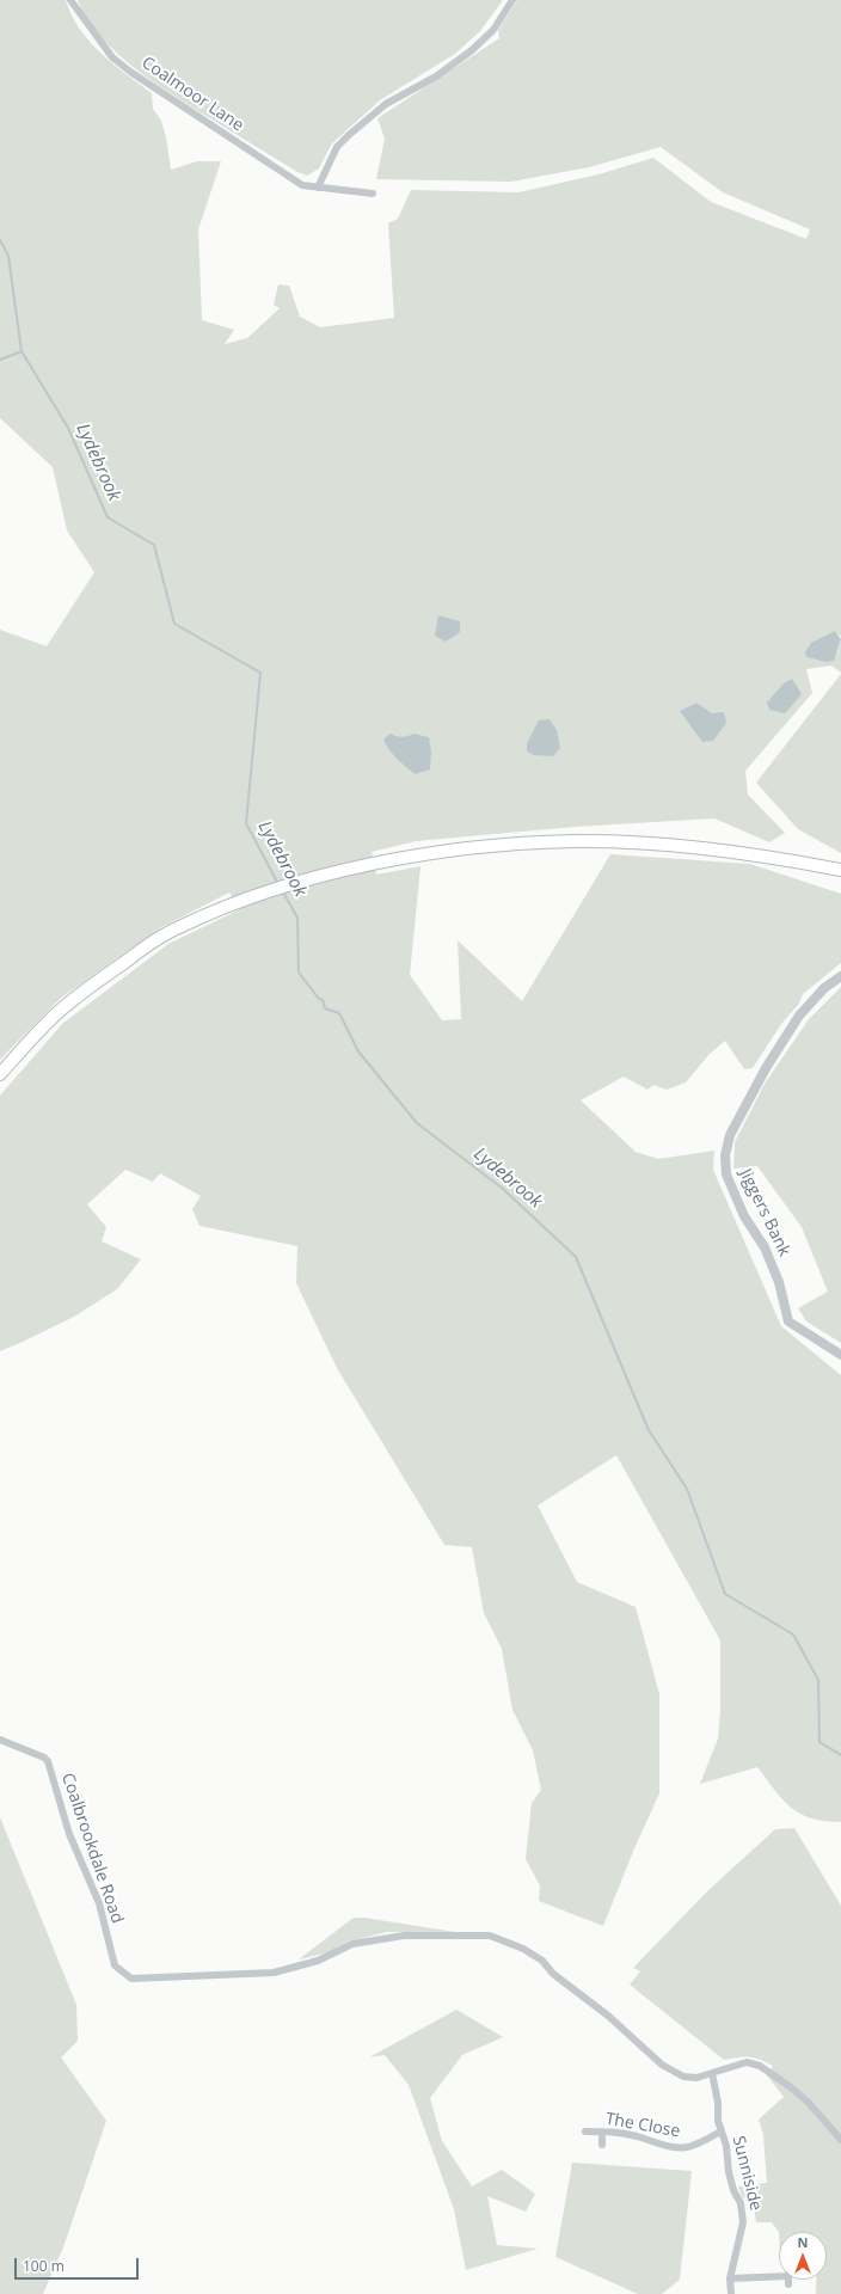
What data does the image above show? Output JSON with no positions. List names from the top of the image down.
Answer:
{
  "streets": {
    "street": [
      "Coalmoor Lane",
      "Jiggers Bank",
      "Coalbrookdale Road",
      "The Close",
      "Sunniside"
    ]
  },
  "crossings": [
    ["Coalbrookdale Road", "Sunniside"],
    ["The Close", "Sunniside"]
  ],
  "water": ["Lydebrook"],
  "scale_bar": "100 m",
  "north": "top"
}
